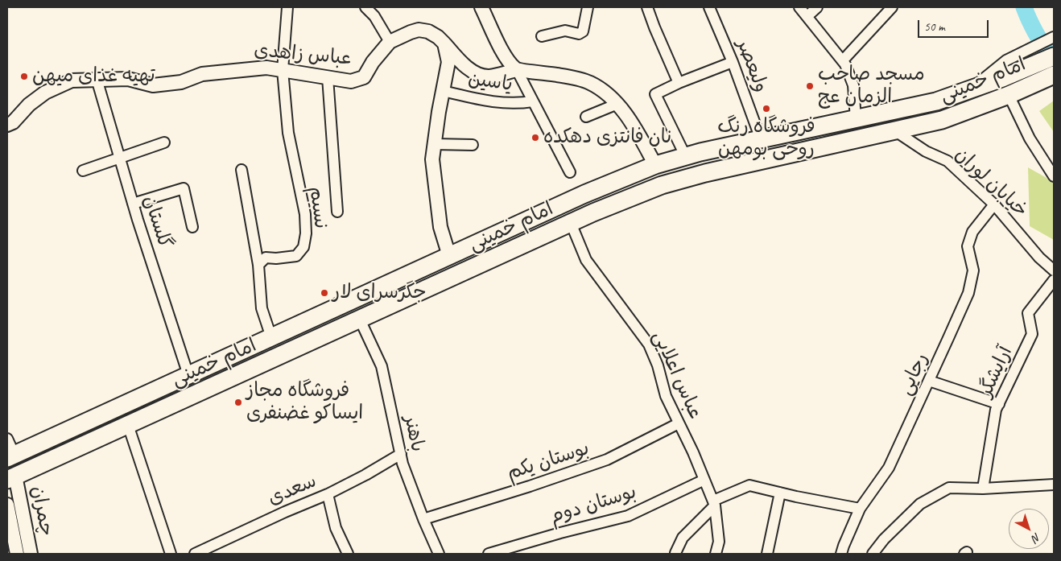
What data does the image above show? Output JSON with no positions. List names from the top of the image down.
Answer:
{
  "streets": {
    "highway": ["امام خمینی"],
    "street": [
      "عباس زاهدی",
      "ولیعصر",
      "یاسین",
      "خیابان لوران",
      "نسیم",
      "گلستان",
      "آرایشگر",
      "رجایی",
      "عباس اعلایی",
      "باهنر",
      "بوستان یکم",
      "سعدی",
      "بوستان دوم",
      "چمران"
    ]
  },
  "crossings": [
    ["عباس زاهدی", "نسیم"],
    ["عباس زاهدی", "گلستان"],
    ["ولیعصر", "امام خمینی"],
    ["امام خمینی", "خیابان لوران"],
    ["امام خمینی", "گلستان"],
    ["امام خمینی", "عباس اعلایی"],
    ["امام خمینی", "باهنر"],
    ["امام خمینی", "چمران"],
    ["خیابان لوران", "رجایی"],
    ["عباس اعلایی", "بوستان یکم"],
    ["عباس اعلایی", "بوستان دوم"],
    ["باهنر", "بوستان یکم"],
    ["باهنر", "سعدی"]
  ],
  "places": [
    "تهیه غذای میهن",
    "مسجد صاحب الزمان عج",
    "فروشگاه رنگ روحی بومهن",
    "نان فانتزی دهکده",
    "جگرسرای لار",
    "فروشگاه مجاز ایساکو غضنفری"
  ],
  "scale_bar": "50 m",
  "north": "bottom right"
}
